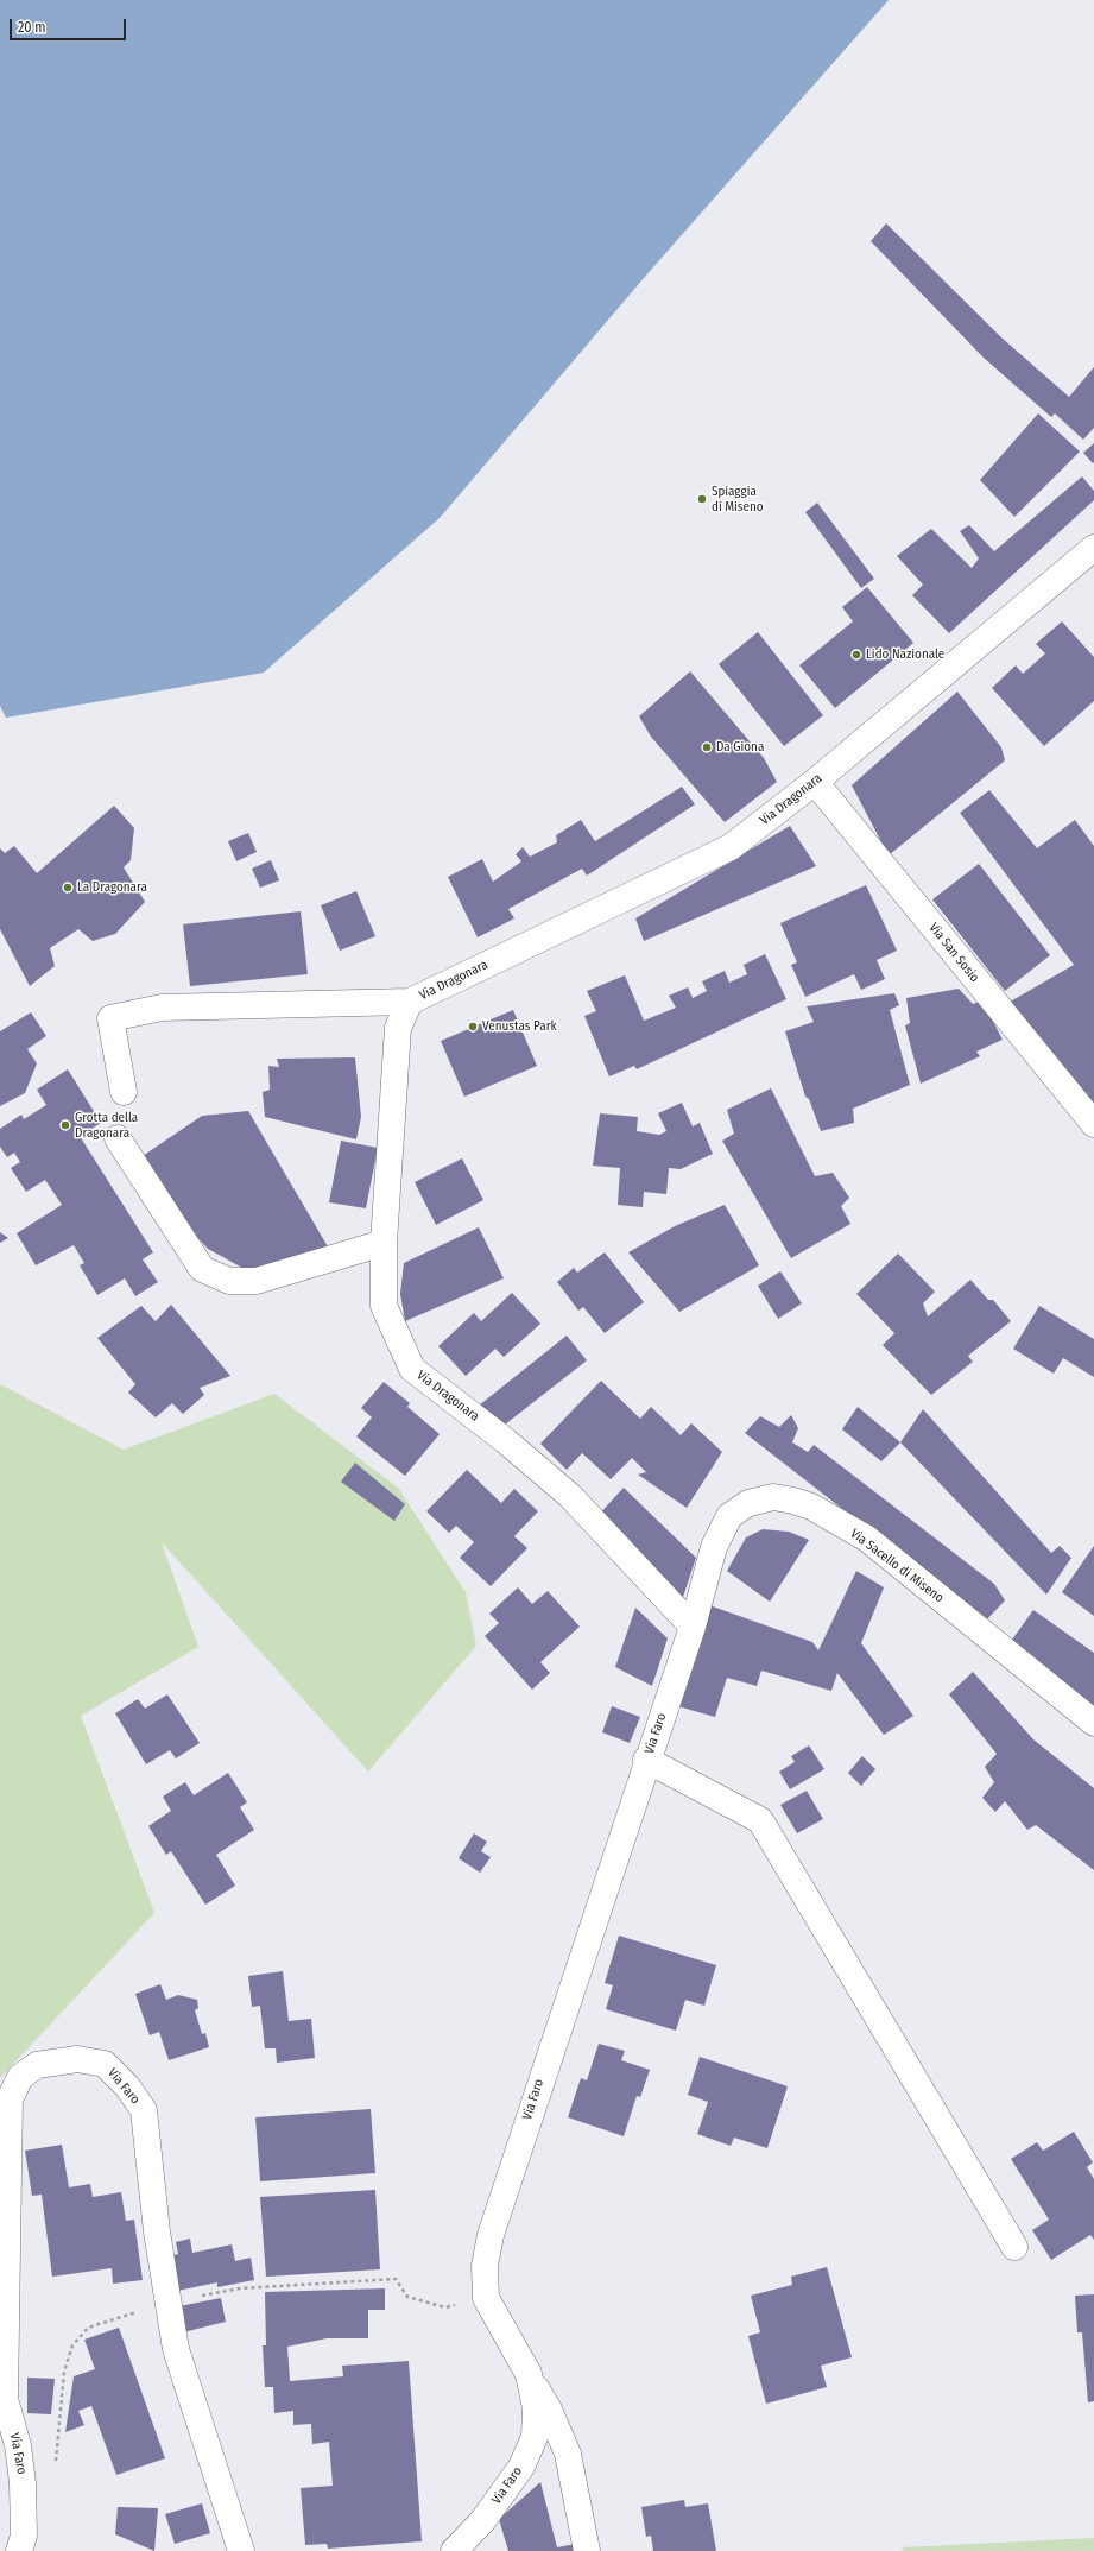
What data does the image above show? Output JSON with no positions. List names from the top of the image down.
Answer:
{
  "streets": {
    "street": [
      "Via Dragonara",
      "Via San Sosio",
      "Via Sacello di Miseno",
      "Via Faro"
    ]
  },
  "crossings": [
    ["Via Dragonara", "Via San Sosio"],
    ["Via Dragonara", "Via Sacello di Miseno"],
    ["Via Dragonara", "Via Faro"],
    ["Via Sacello di Miseno", "Via Faro"]
  ],
  "places": [
    "Spiaggia di Miseno",
    "Lido Nazionale",
    "Da Giona",
    "La Dragonara",
    "Venustas Park",
    "Grotta della Dragonara"
  ],
  "scale_bar": "20 m"
}
